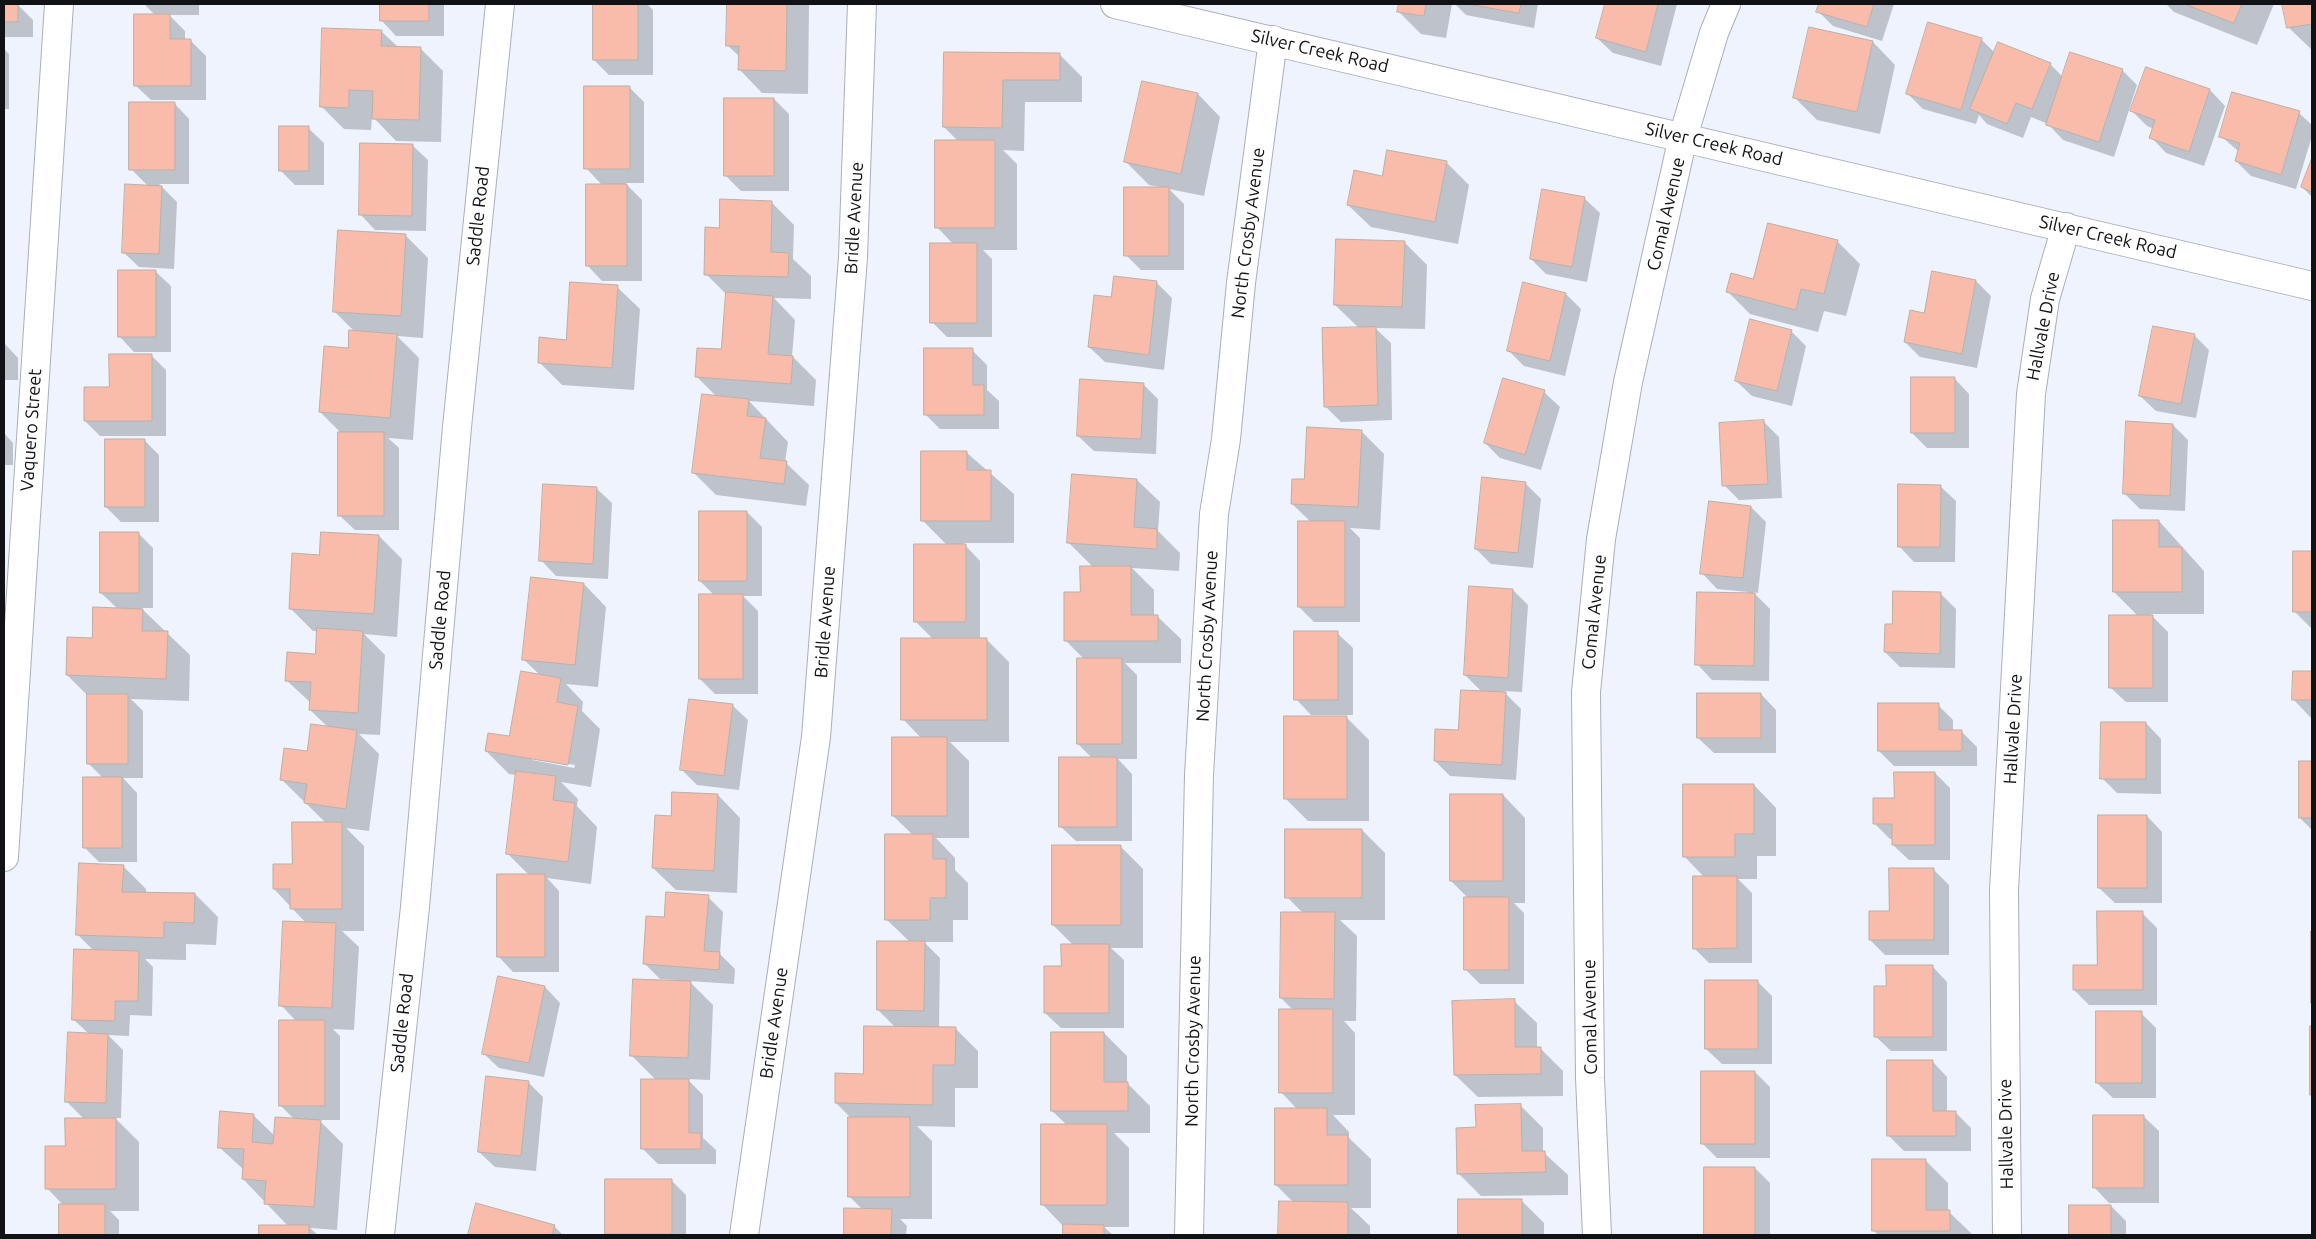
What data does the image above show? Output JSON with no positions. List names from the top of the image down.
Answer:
{
  "streets": {
    "street": [
      "Silver Creek Road",
      "Comal Avenue",
      "Saddle Road",
      "Bridle Avenue",
      "North Crosby Avenue",
      "Hallvale Drive",
      "Vaquero Street"
    ]
  },
  "crossings": [
    ["Silver Creek Road", "Comal Avenue"],
    ["Silver Creek Road", "North Crosby Avenue"],
    ["Silver Creek Road", "Hallvale Drive"]
  ]
}
